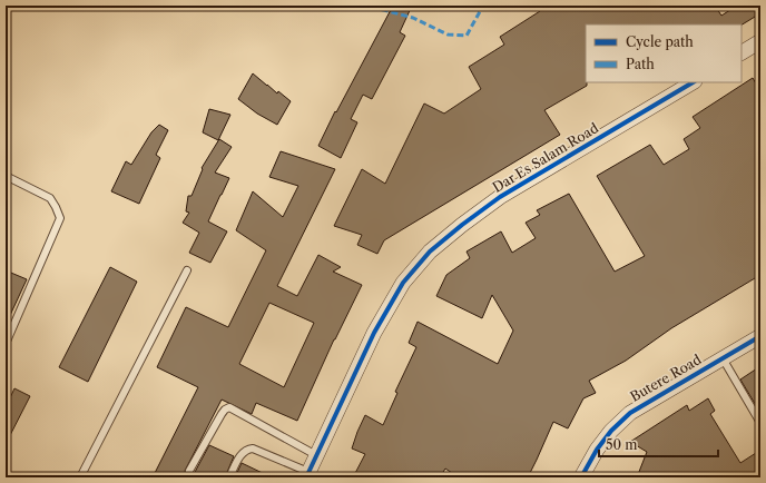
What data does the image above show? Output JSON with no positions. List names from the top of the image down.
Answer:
{
  "streets": {
    "street": ["Dar Es Salam Road", "Butere Road"]
  },
  "legend": ["Cycle path", "Path"],
  "scale_bar": "50 m"
}
